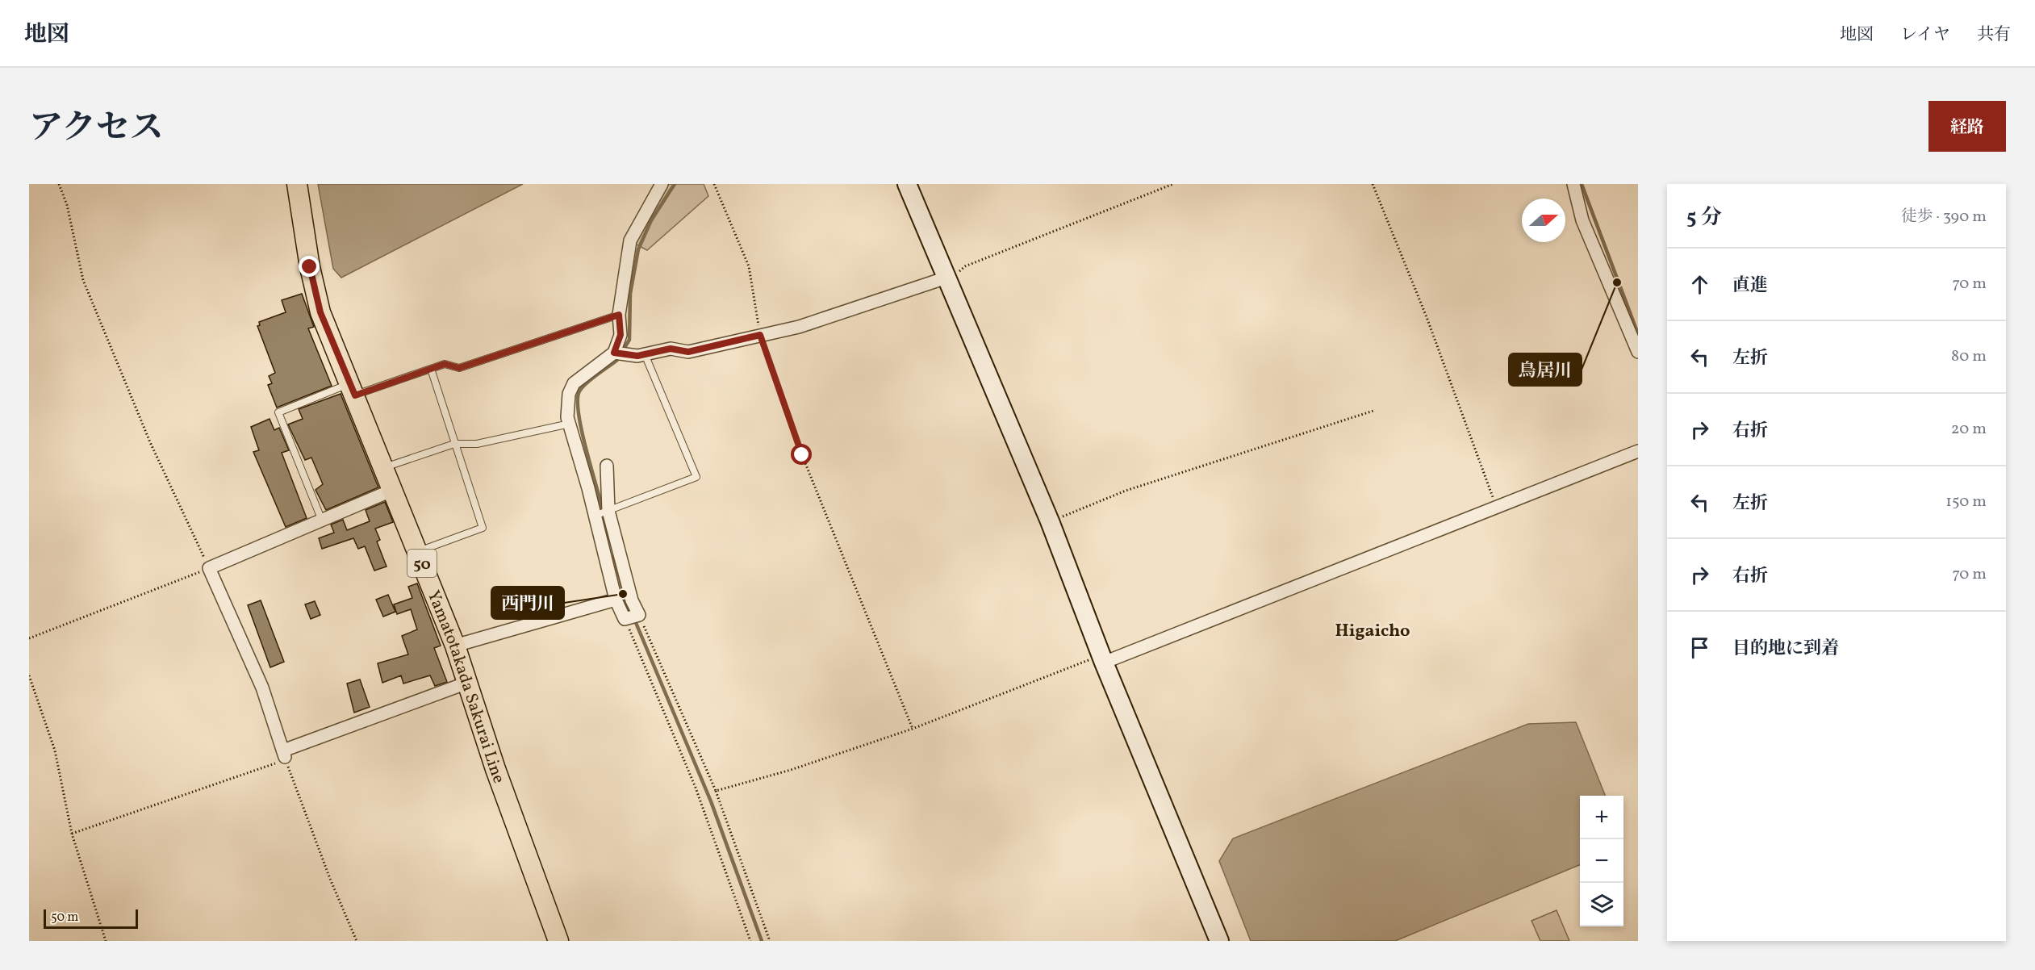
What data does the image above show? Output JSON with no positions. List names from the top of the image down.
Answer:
{
  "streets": {
    "main road": ["50", "Yamatotakada Sakurai Line"]
  },
  "districts": ["Higaicho"],
  "places": ["鳥居川", "西門川"],
  "scale_bar": "50 m",
  "north": "right",
  "page": {
    "header": "地図",
    "nav": ["地図", "レイヤ", "共有"],
    "title": "アクセス",
    "buttons": "経路",
    "heading": ["5 分", "徒歩 · 390 m"],
    "list": [
      ["直進", "70 m"],
      ["左折", "80 m"],
      ["右折", "20 m"],
      ["左折", "150 m"],
      ["右折", "70 m"],
      "目的地に到着"
    ],
    "map_buttons": ["+", "−"],
    "scale": "50 m"
  }
}
